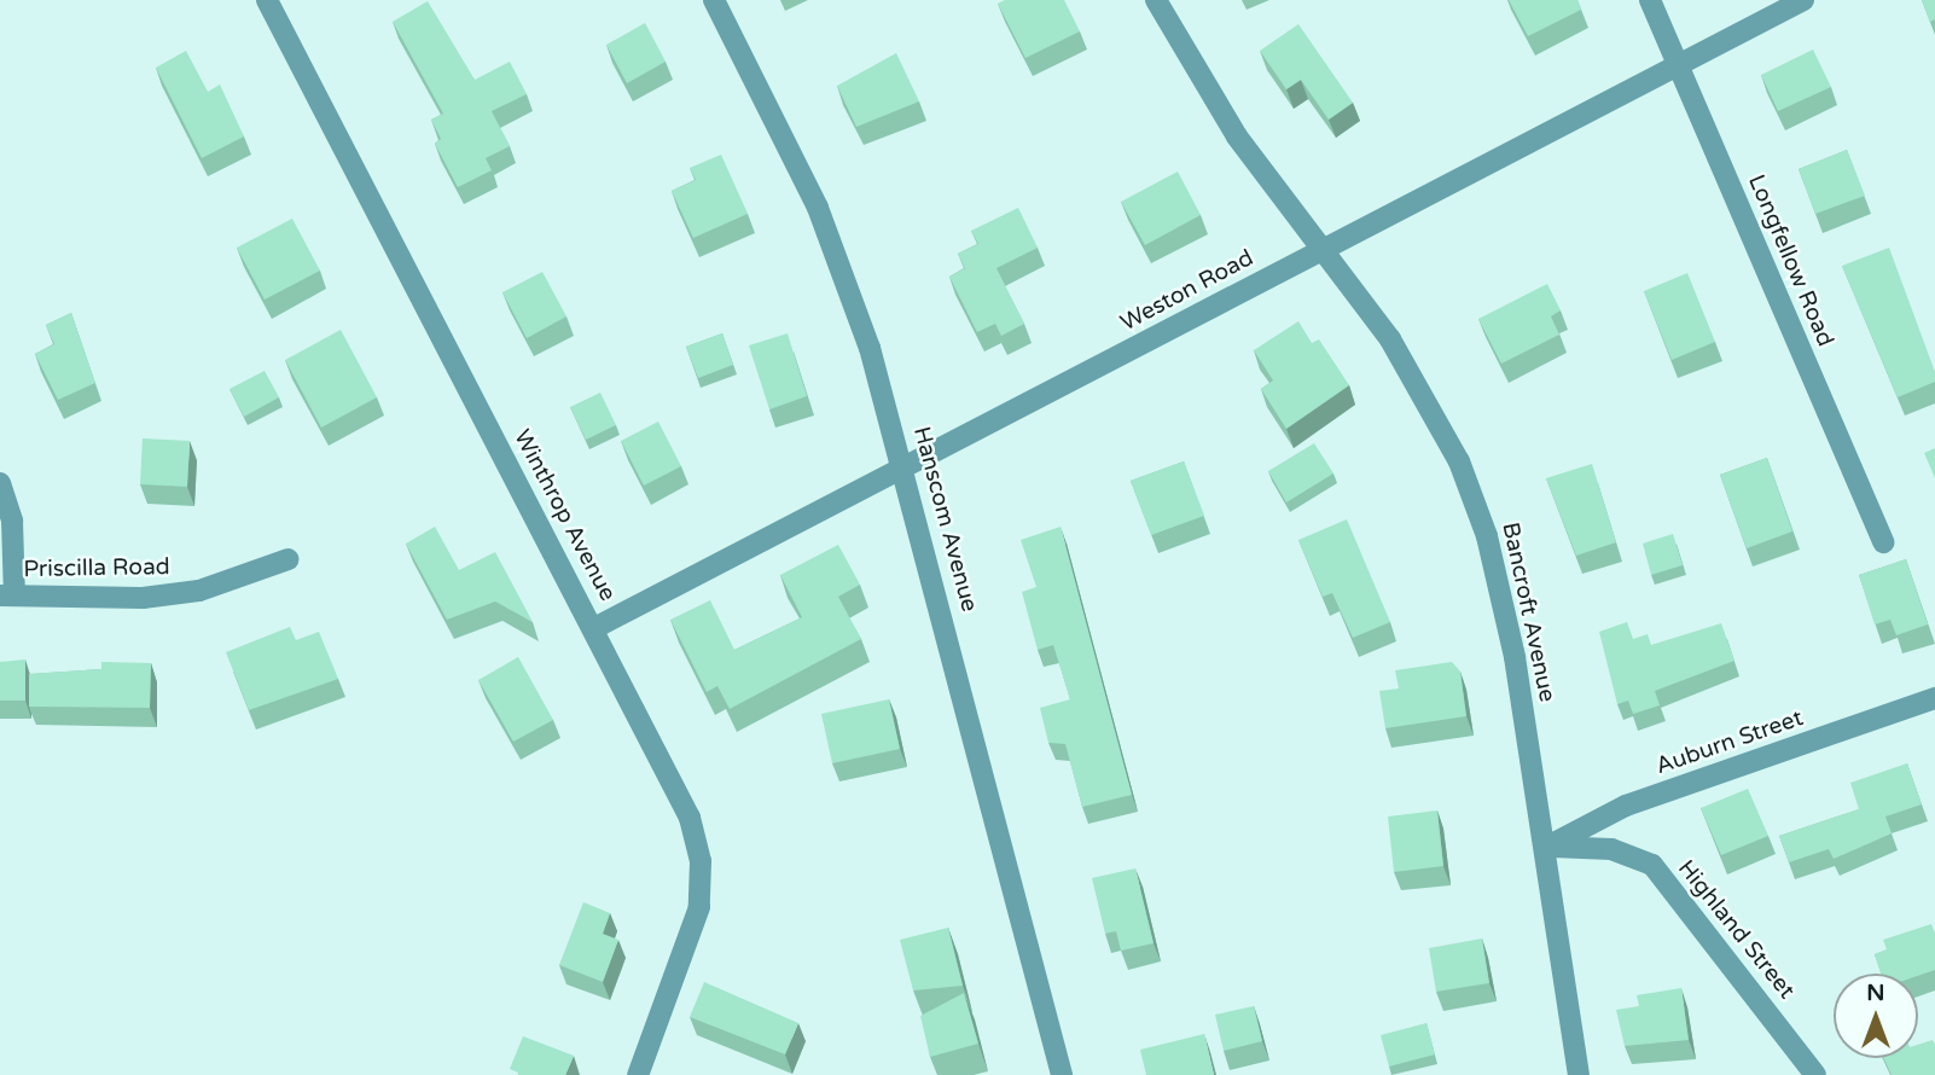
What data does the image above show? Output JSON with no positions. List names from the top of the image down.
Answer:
{
  "streets": {
    "street": [
      "Longfellow Road",
      "Weston Road",
      "Winthrop Avenue",
      "Hanscom Avenue",
      "Priscilla Road",
      "Bancroft Avenue",
      "Auburn Street",
      "Highland Street"
    ]
  },
  "crossings": [
    ["Longfellow Road", "Weston Road"],
    ["Weston Road", "Winthrop Avenue"],
    ["Weston Road", "Hanscom Avenue"],
    ["Weston Road", "Bancroft Avenue"],
    ["Bancroft Avenue", "Auburn Street"],
    ["Bancroft Avenue", "Highland Street"],
    ["Auburn Street", "Highland Street"]
  ],
  "north": "top"
}
